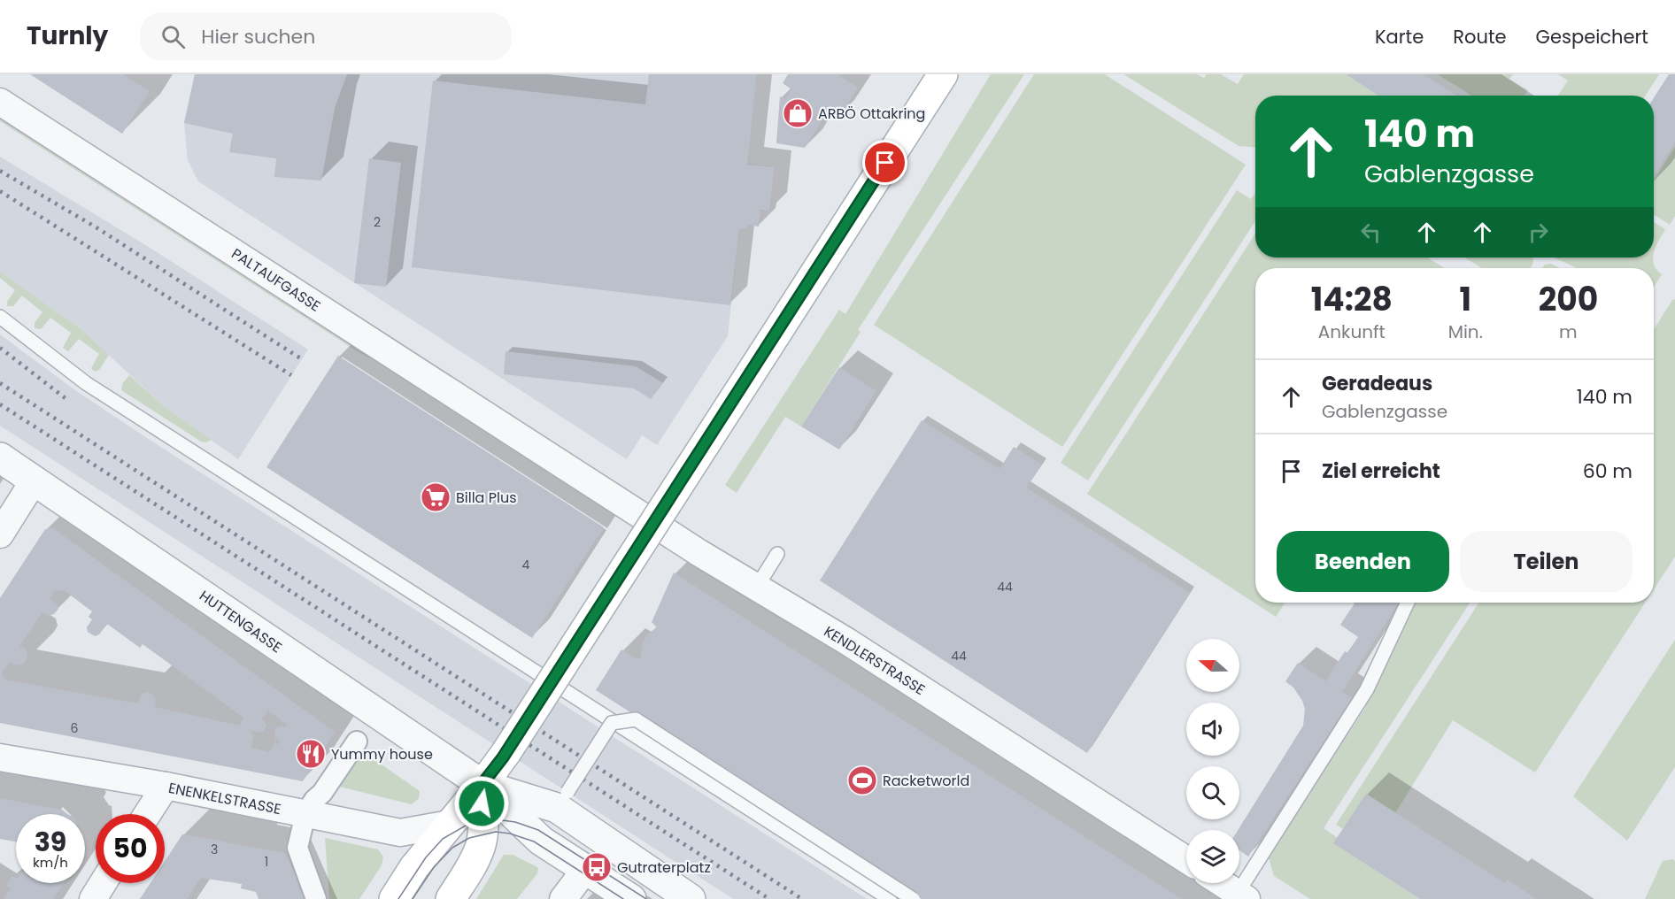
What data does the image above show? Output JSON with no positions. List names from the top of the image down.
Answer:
{
  "streets": {
    "street": [
      "PALTAUFGASSE",
      "HUTTENGASSE",
      "KENDLERSTRASSE",
      "ENENKELSTRASSE"
    ]
  },
  "crossings": [
    ["PALTAUFGASSE", "KENDLERSTRASSE"]
  ],
  "places": {
    "shop": ["ARBÖ Ottakring"],
    "supermarket": ["Billa Plus"],
    "restaurant": ["Yummy house"],
    "sports": ["Racketworld"],
    "bus stop": ["Gutraterplatz"]
  },
  "house_numbers": [
    "2",
    "4",
    "44",
    "44",
    "6",
    "3",
    "1"
  ],
  "north": "left",
  "page": {
    "header": "Turnly",
    "search": "Hier suchen",
    "nav": ["Karte", "Route", "Gespeichert"],
    "turn": ["140 m", "Gablenzgasse"],
    "eta": [
      "14:28",
      "Ankunft",
      "1",
      "Min.",
      "200",
      "m"
    ],
    "list": [
      {
        "name": "Geradeaus",
        "note": "Gablenzgasse",
        "value": "140 m"
      },
      {
        "name": "Ziel erreicht",
        "value": "60 m"
      }
    ],
    "buttons": ["Beenden", "Teilen"],
    "speed": "39 km/h",
    "limit": "50"
  }
}
